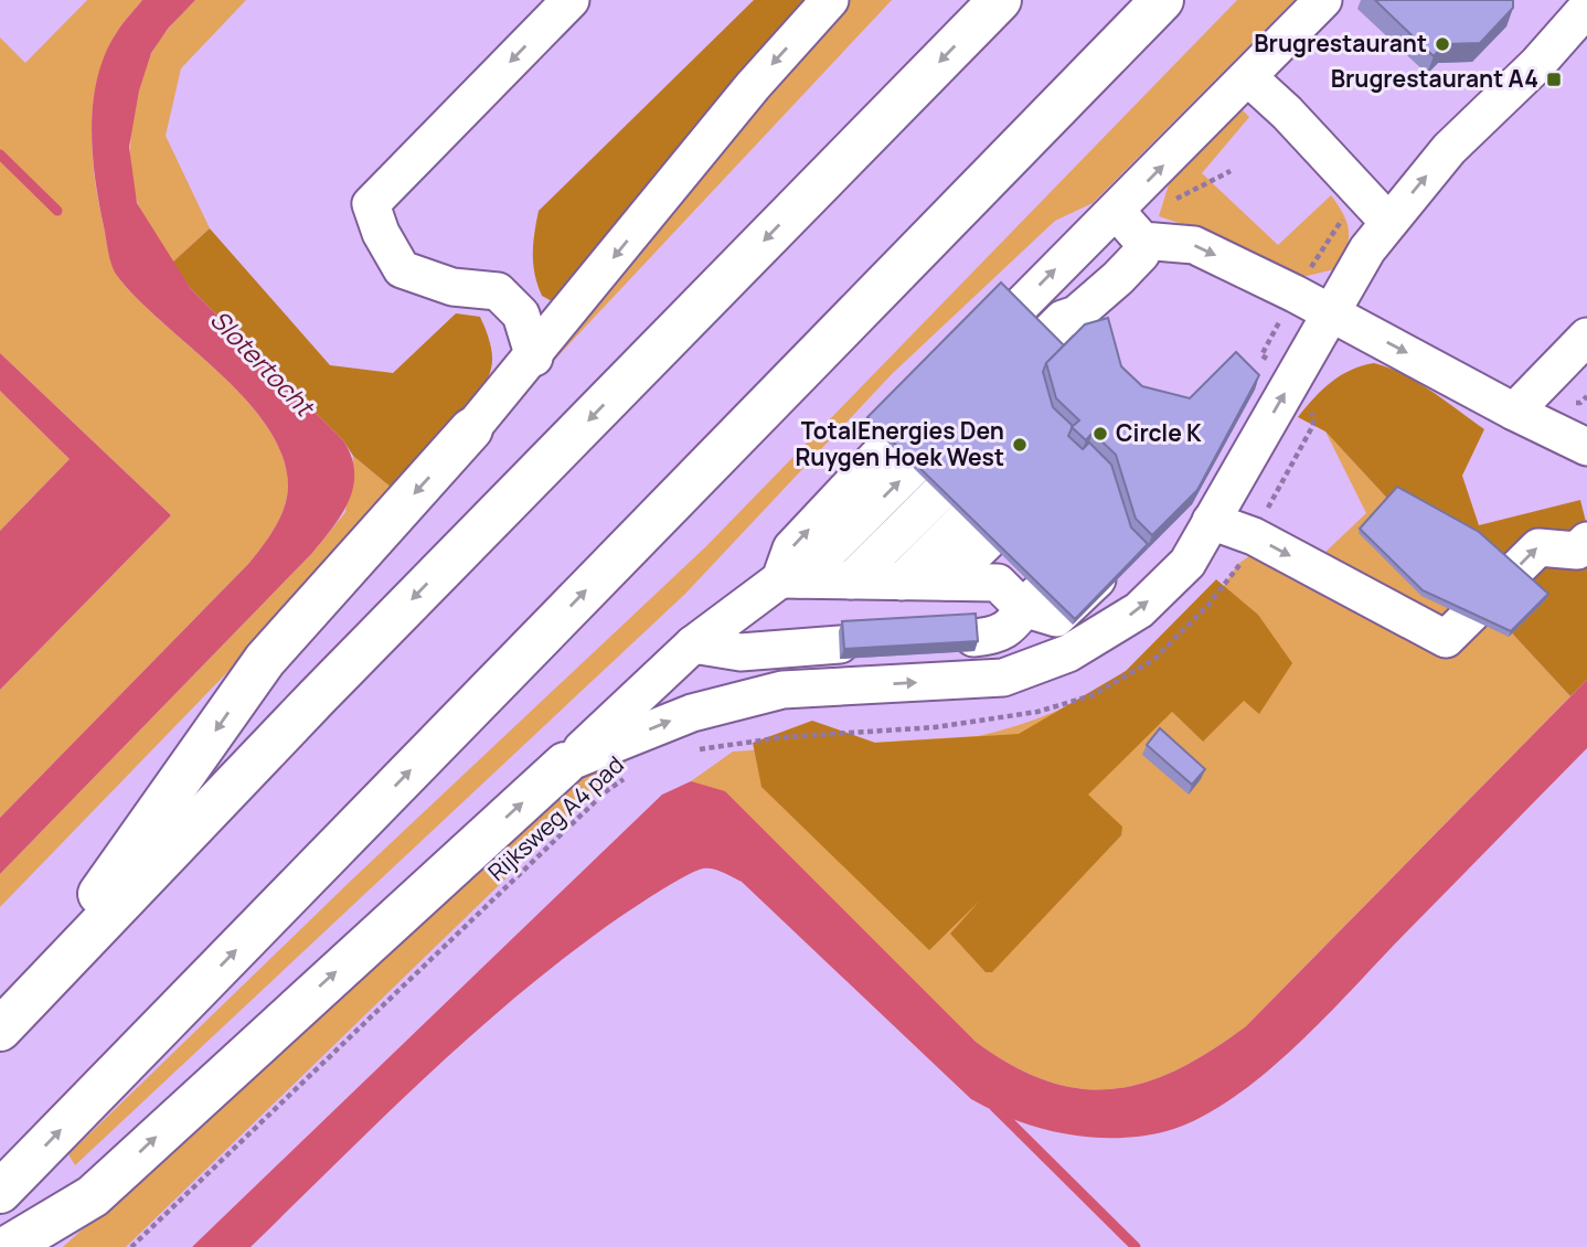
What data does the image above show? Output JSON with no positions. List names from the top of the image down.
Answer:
{
  "streets": {
    "path": ["Rijksweg A4 pad"]
  },
  "water": ["Slotertocht"],
  "places": {
    "other": ["Brugrestaurant", "Circle K", "TotalEnergies Den Ruygen Hoek West"],
    "transit": ["Brugrestaurant A4"]
  }
}
